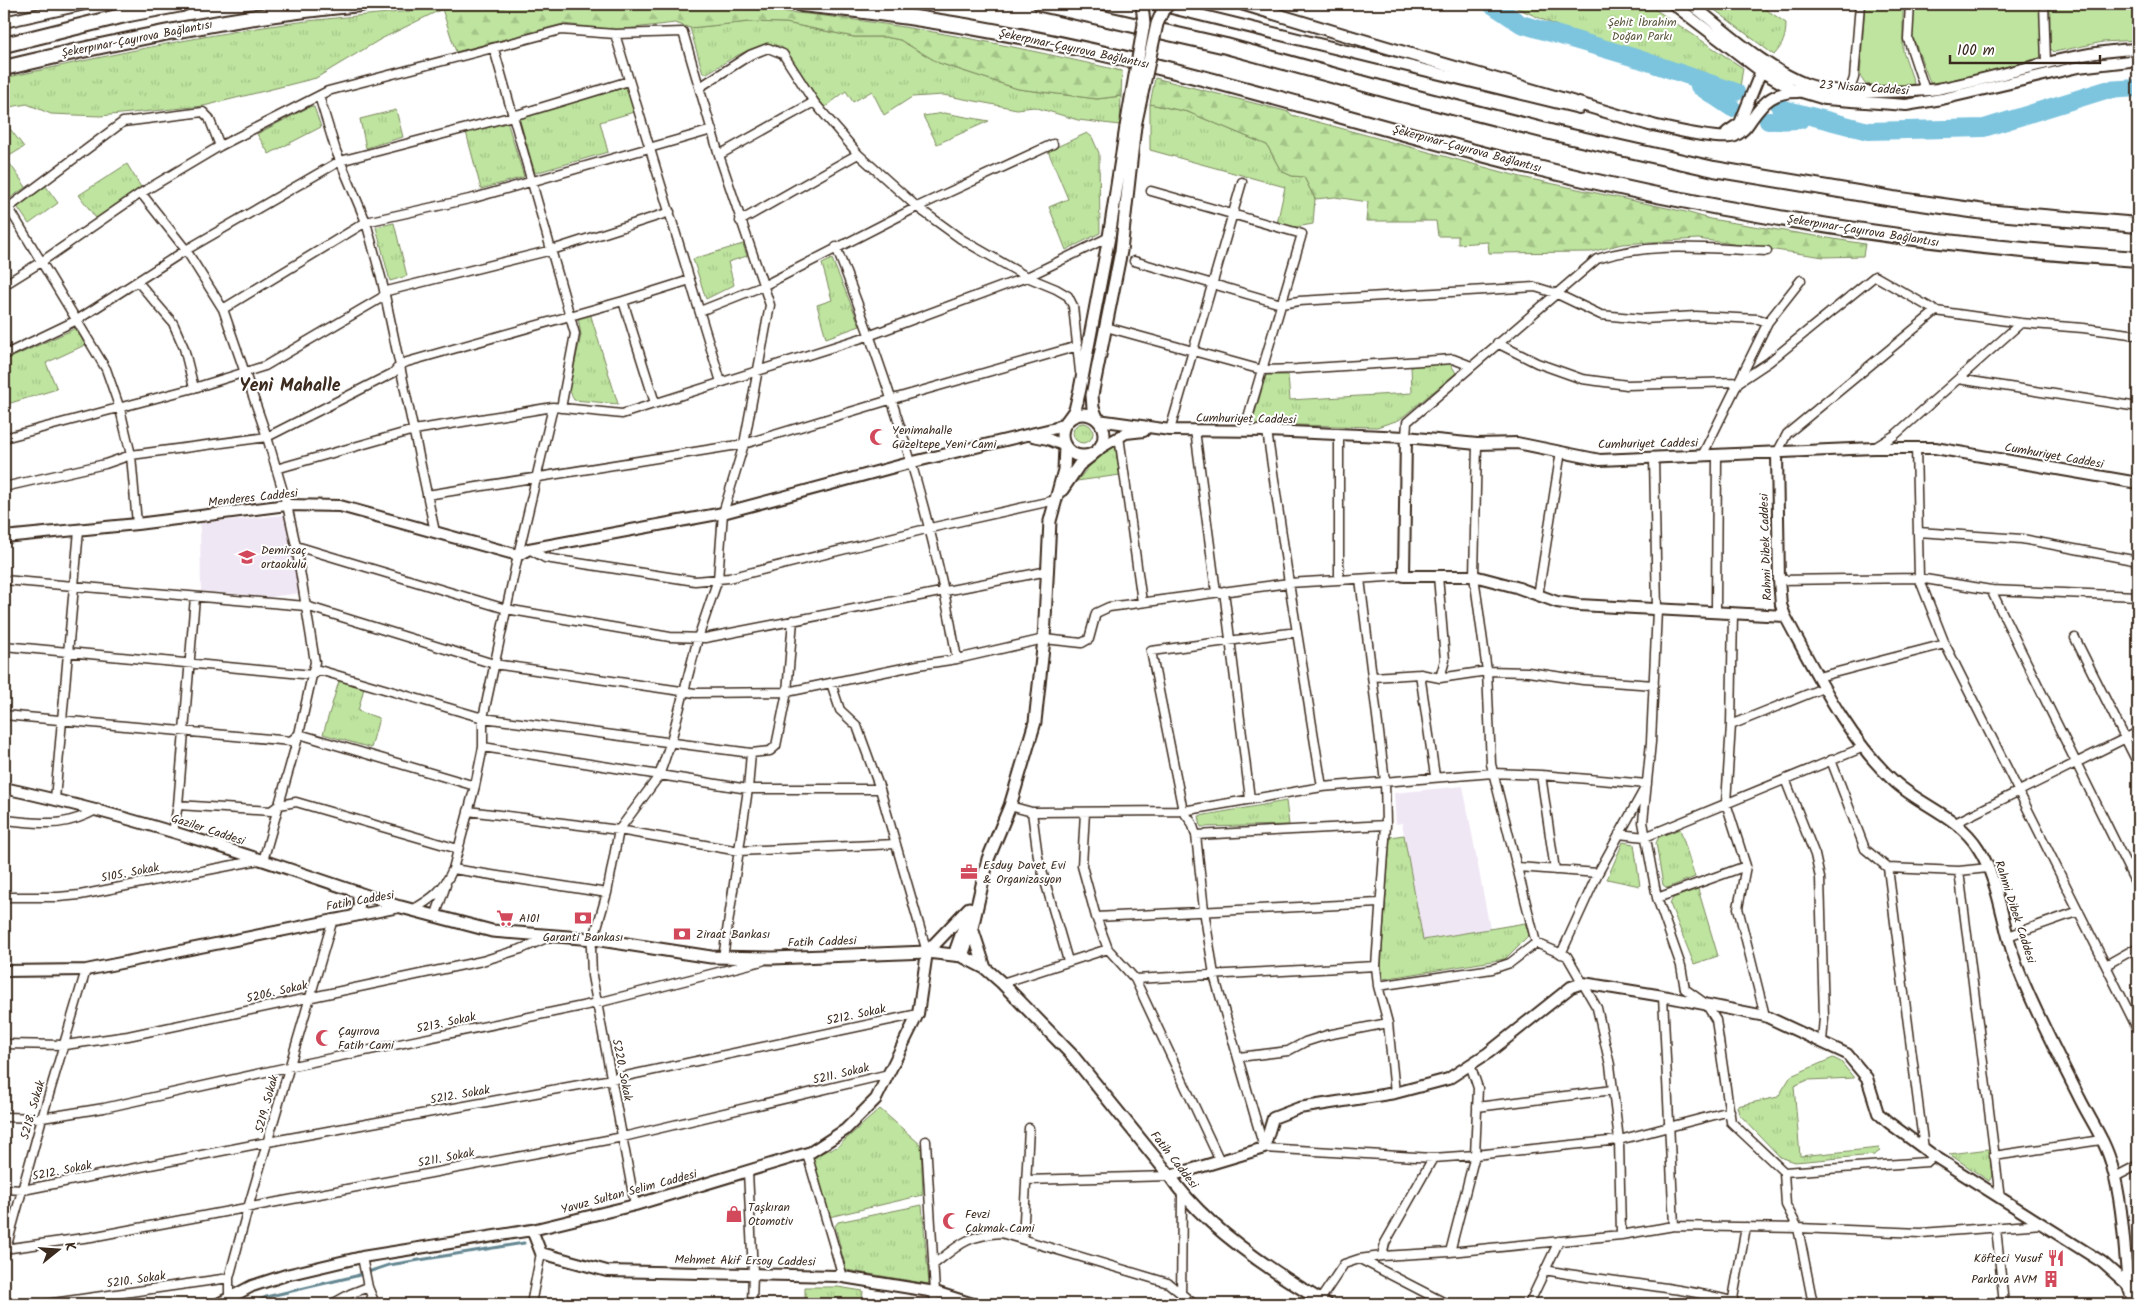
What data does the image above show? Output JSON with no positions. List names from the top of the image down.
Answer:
{
  "streets": {
    "highway": ["Şekerpınar-Çayırova Bağlantısı"],
    "main road": ["Rahmi Dibek Caddesi", "Fatih Caddesi"],
    "street": [
      "23 Nisan Caddesi",
      "Cumhuriyet Caddesi",
      "Menderes Caddesi",
      "Gaziler Caddesi",
      "5105. Sokak",
      "5206. Sokak",
      "5212. Sokak",
      "5213. Sokak",
      "5220. Sokak",
      "5211. Sokak",
      "5219. Sokak",
      "5218. Sokak",
      "Yavuz Sultan Selim Caddesi",
      "Mehmet Akif Ersoy Caddesi",
      "5210. Sokak"
    ]
  },
  "crossings": [
    ["Cumhuriyet Caddesi", "Rahmi Dibek Caddesi"],
    ["Gaziler Caddesi", "5105. Sokak"],
    ["Gaziler Caddesi", "Fatih Caddesi"],
    ["Fatih Caddesi", "5206. Sokak"],
    ["Fatih Caddesi", "5213. Sokak"],
    ["Fatih Caddesi", "5220. Sokak"],
    ["Fatih Caddesi", "5219. Sokak"],
    ["Fatih Caddesi", "5218. Sokak"],
    ["Fatih Caddesi", "Yavuz Sultan Selim Caddesi"],
    ["5206. Sokak", "5219. Sokak"],
    ["5206. Sokak", "5218. Sokak"],
    ["5212. Sokak", "5220. Sokak"],
    ["5212. Sokak", "5219. Sokak"],
    ["5212. Sokak", "5218. Sokak"],
    ["5212. Sokak", "Yavuz Sultan Selim Caddesi"],
    ["5213. Sokak", "5220. Sokak"],
    ["5213. Sokak", "5219. Sokak"],
    ["5213. Sokak", "5218. Sokak"],
    ["5220. Sokak", "5211. Sokak"],
    ["5220. Sokak", "Yavuz Sultan Selim Caddesi"],
    ["5211. Sokak", "5219. Sokak"],
    ["5211. Sokak", "5218. Sokak"],
    ["5211. Sokak", "Yavuz Sultan Selim Caddesi"],
    ["5219. Sokak", "Yavuz Sultan Selim Caddesi"],
    ["5219. Sokak", "5210. Sokak"]
  ],
  "districts": ["Yeni Mahalle"],
  "parks": ["Şehit İbrahim Doğan Parkı"],
  "places": {
    "mosque": ["Yenimahalle Güzeltepe Yeni Cami", "Çayırova Fatih Cami", "Fevzi Çakmak Cami"],
    "school or university": ["Demirsaç ortaokulu"],
    "office": ["Esduy Davet Evi & Organizasyon"],
    "supermarket": ["A101"],
    "bank": ["Garanti Bankası", "Ziraat Bankası"],
    "shop": ["Taşkıran Otomotiv"],
    "restaurant": ["Köfteci Yusuf"],
    "building": ["Parkova AVM"]
  },
  "scale_bar": "100 m",
  "north": "right"
}
